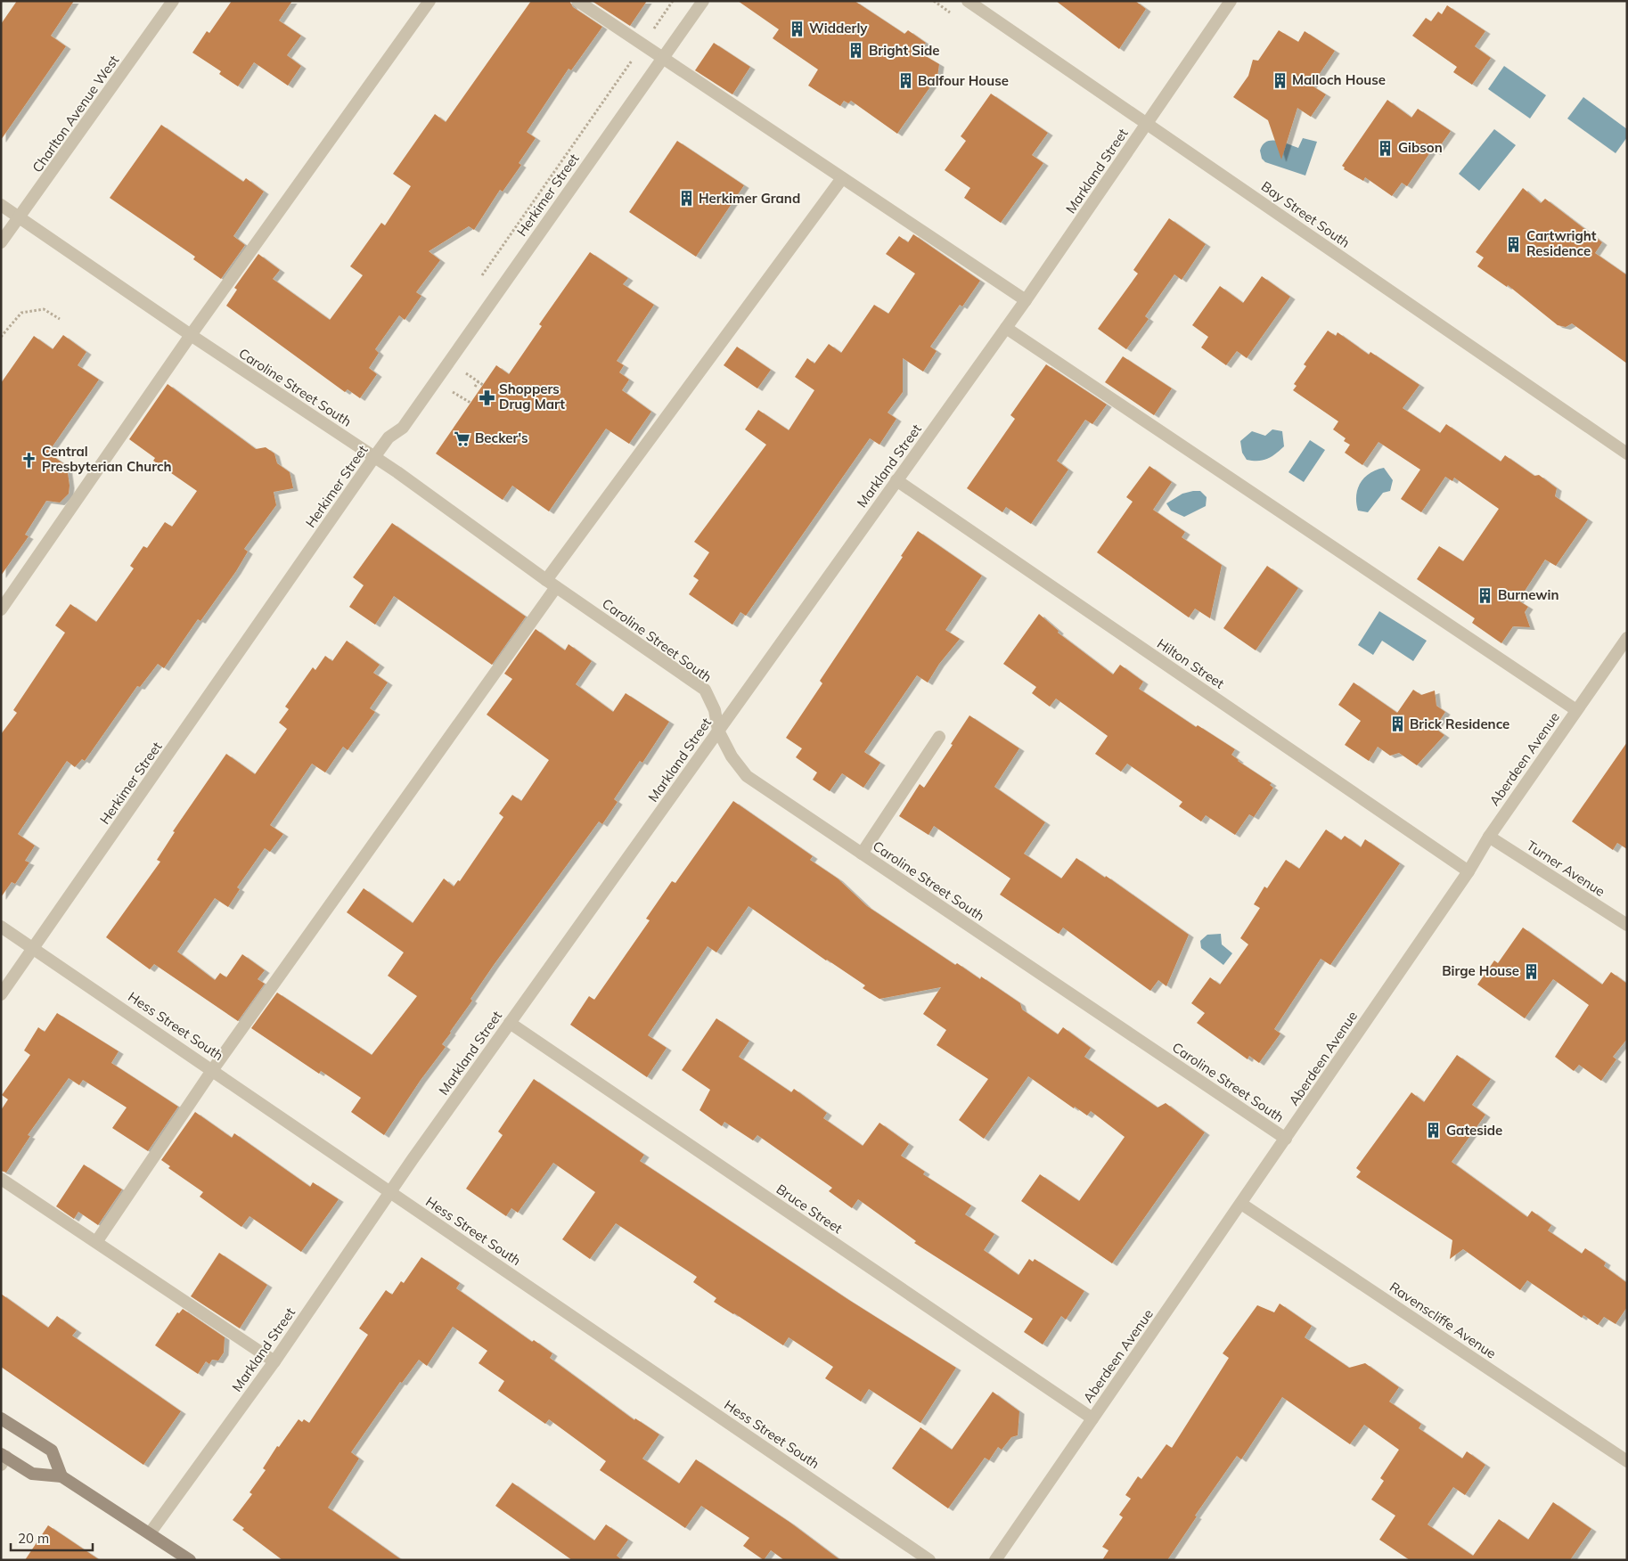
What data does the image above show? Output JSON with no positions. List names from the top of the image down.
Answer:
{
  "streets": {
    "street": [
      "Charlton Avenue West",
      "Markland Street",
      "Herkimer Street",
      "Bay Street South",
      "Caroline Street South",
      "Hilton Street",
      "Aberdeen Avenue",
      "Turner Avenue",
      "Hess Street South",
      "Bruce Street",
      "Ravenscliffe Avenue"
    ]
  },
  "crossings": [
    ["Charlton Avenue West", "Caroline Street South"],
    ["Markland Street", "Bay Street South"],
    ["Markland Street", "Caroline Street South"],
    ["Markland Street", "Hilton Street"],
    ["Markland Street", "Hess Street South"],
    ["Markland Street", "Bruce Street"],
    ["Herkimer Street", "Caroline Street South"],
    ["Herkimer Street", "Hess Street South"],
    ["Caroline Street South", "Aberdeen Avenue"],
    ["Hilton Street", "Aberdeen Avenue"],
    ["Aberdeen Avenue", "Turner Avenue"],
    ["Aberdeen Avenue", "Bruce Street"],
    ["Aberdeen Avenue", "Ravenscliffe Avenue"]
  ],
  "places": {
    "building": [
      "Widderly",
      "Bright Side",
      "Malloch House",
      "Balfour House",
      "Gibson",
      "Herkimer Grand",
      "Cartwright Residence",
      "Burnewin",
      "Brick Residence",
      "Birge House",
      "Gateside"
    ],
    "pharmacy": ["Shoppers Drug Mart"],
    "supermarket": ["Becker's"],
    "church": ["Central Presbyterian Church"]
  },
  "scale_bar": "20 m"
}
